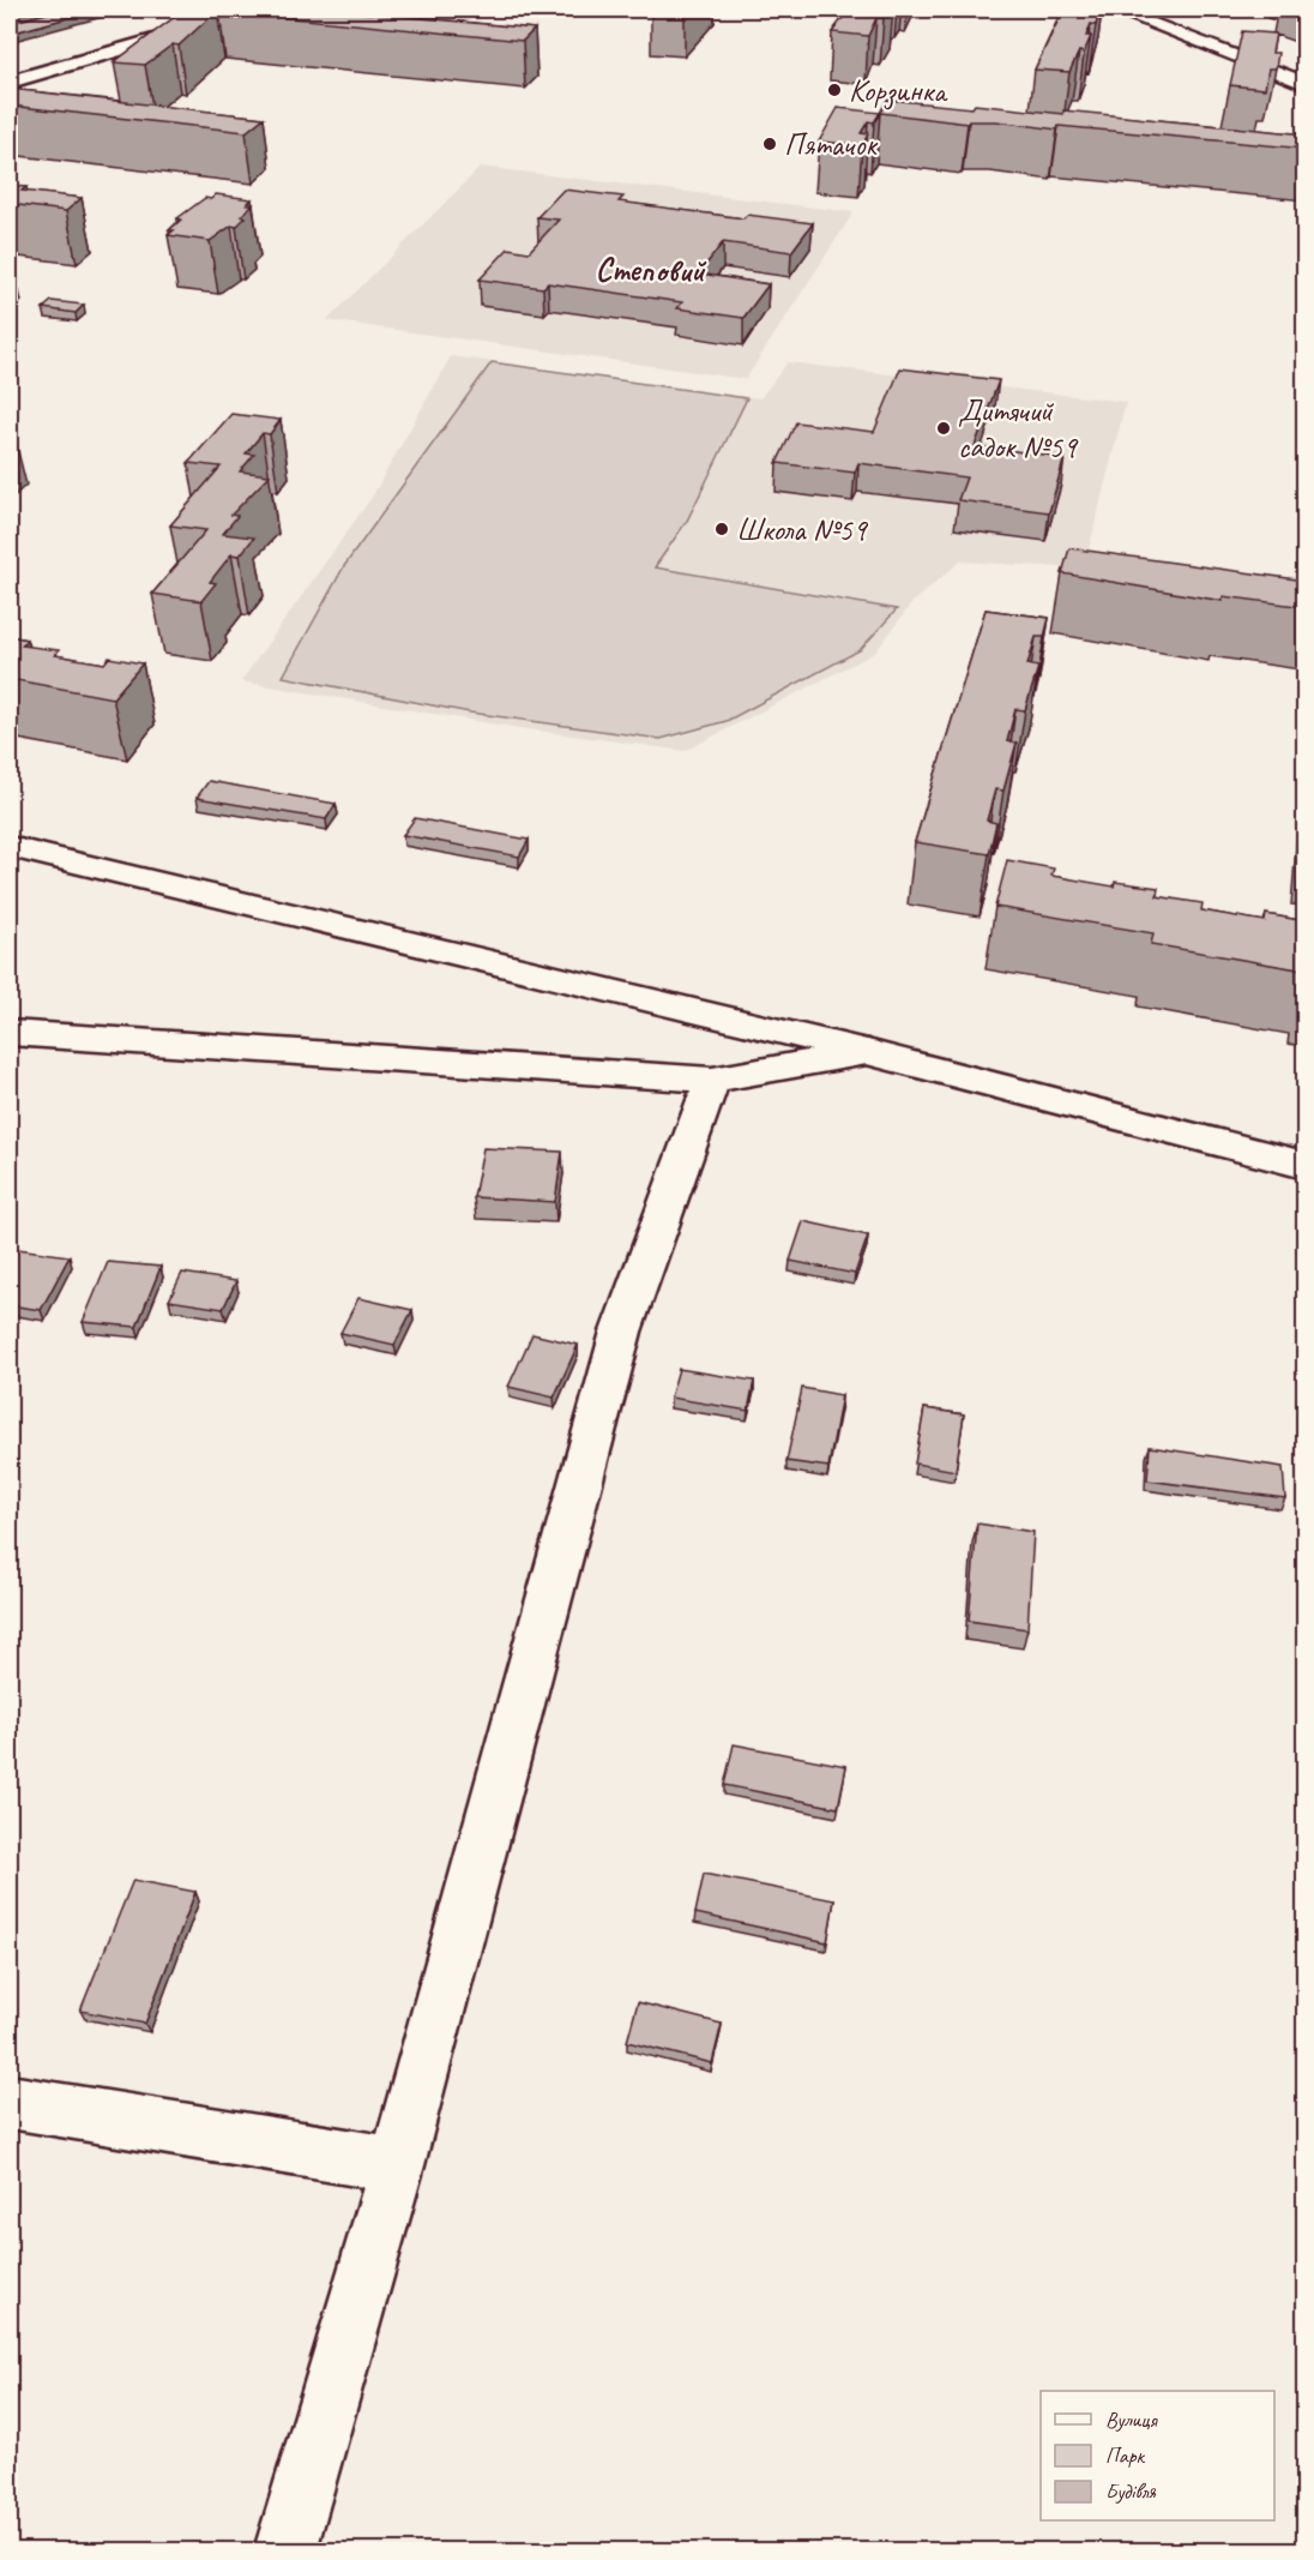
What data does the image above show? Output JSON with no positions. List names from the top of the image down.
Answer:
{
  "districts": ["Степовий"],
  "places": [
    "Корзинка",
    "Пятачок",
    "Дитячий садок №59",
    "Школа №59"
  ],
  "legend": ["Вулиця", "Парк", "Будівля"]
}
